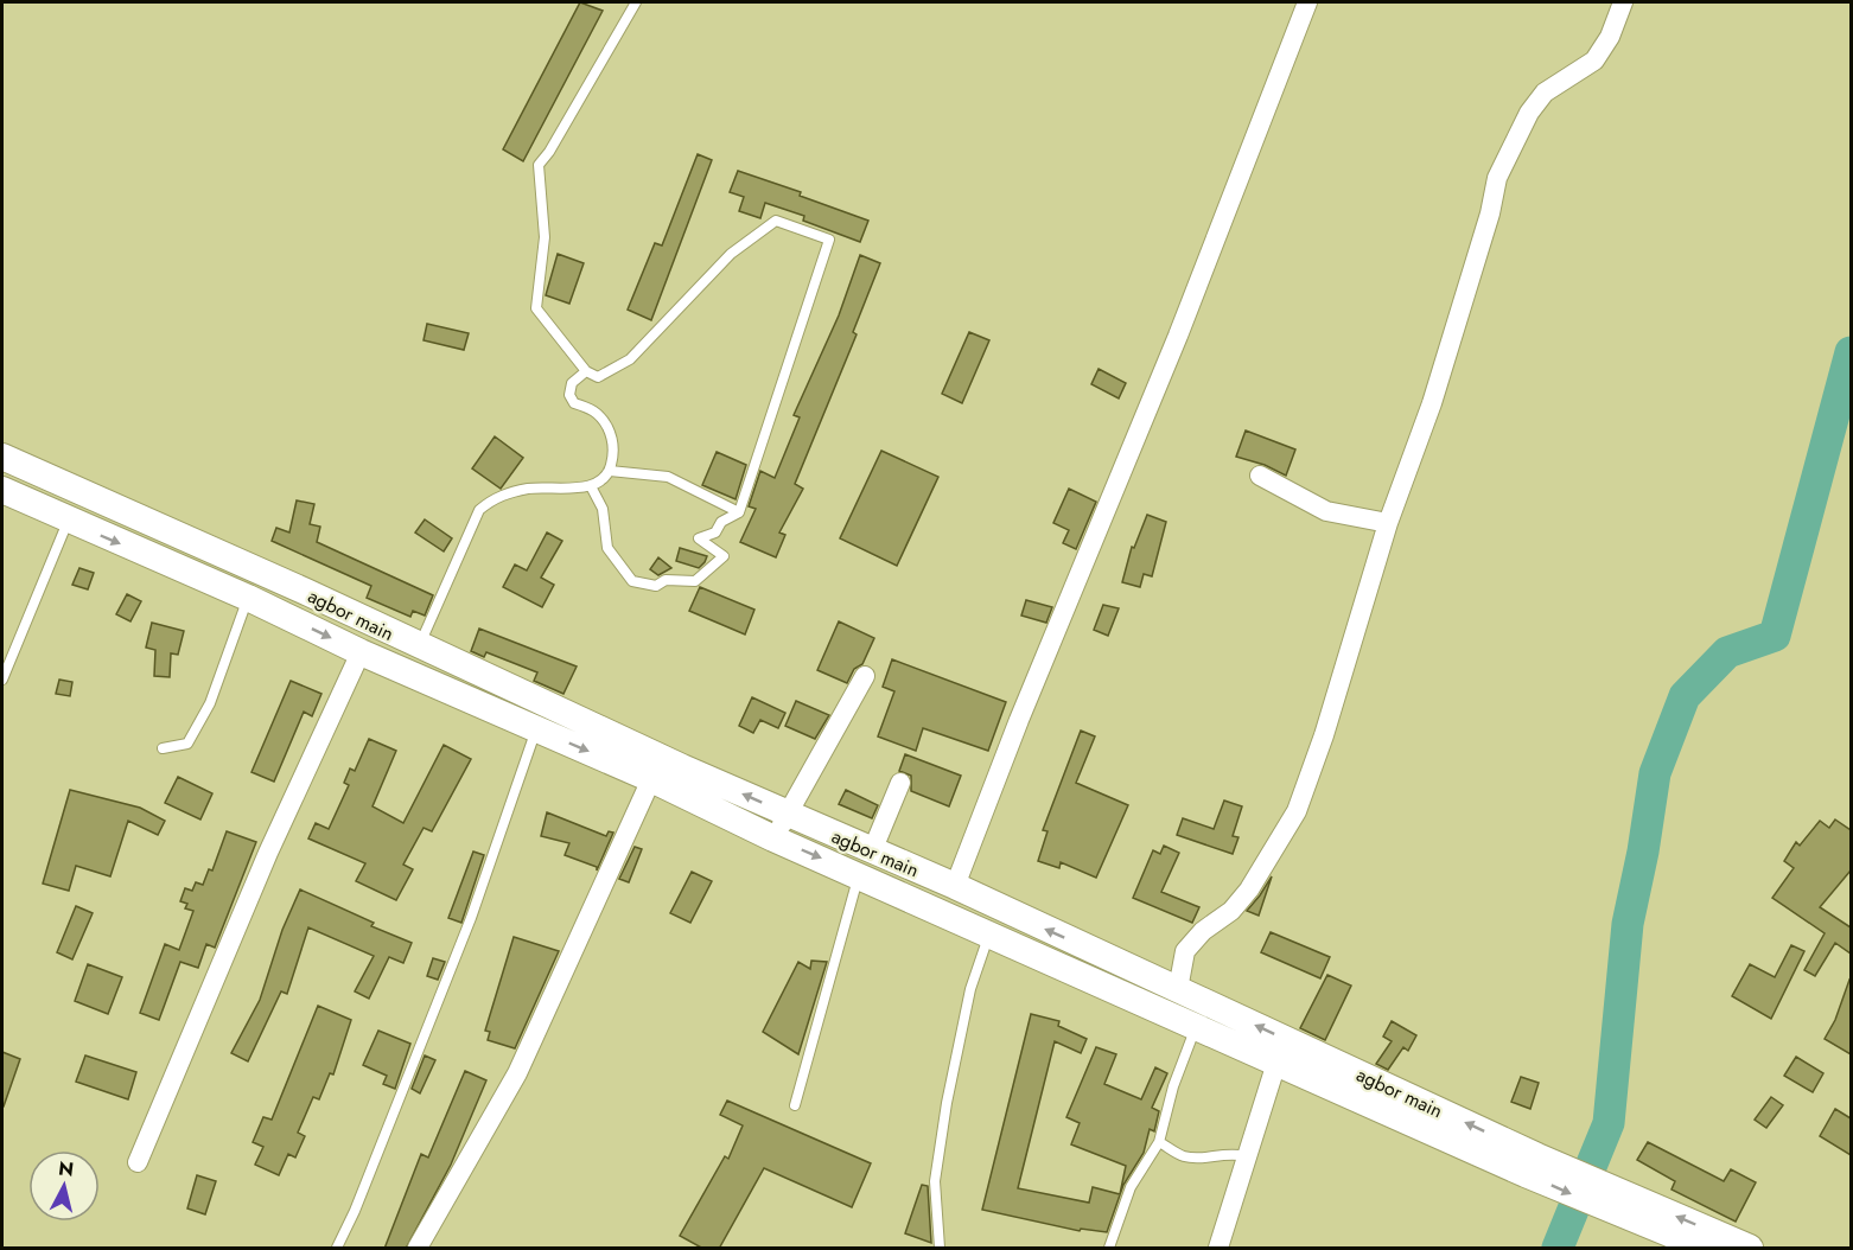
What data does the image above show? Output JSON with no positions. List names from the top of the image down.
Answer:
{
  "streets": {
    "main road": ["agbor main"]
  },
  "north": "top"
}
